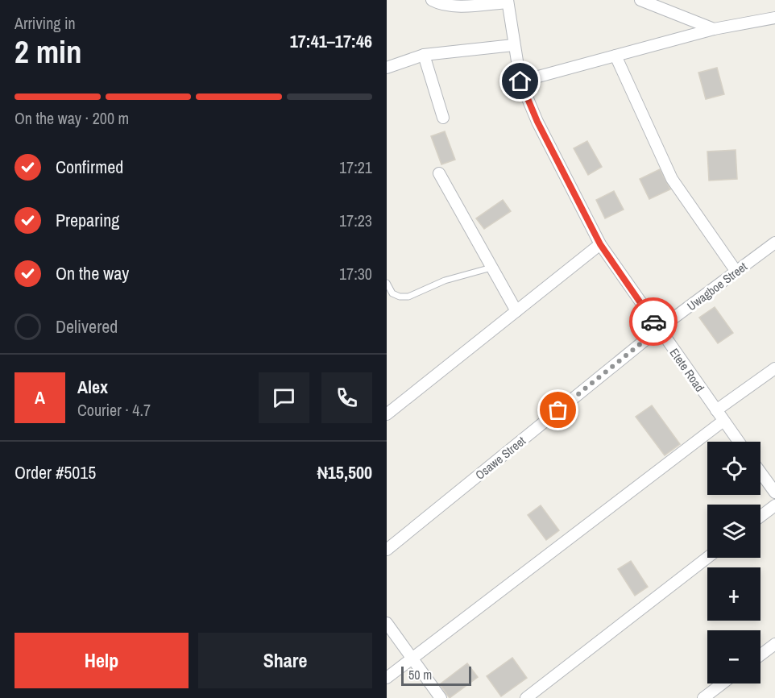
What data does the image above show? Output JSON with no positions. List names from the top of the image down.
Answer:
{
  "streets": {
    "street": ["Uwagboe Street", "Etete Road", "Osawe Street"]
  },
  "crossings": [
    ["Uwagboe Street", "Etete Road"],
    ["Uwagboe Street", "Osawe Street"],
    ["Etete Road", "Osawe Street"]
  ],
  "scale_bar": "50 m",
  "page": {
    "heading": ["2 min", "Arriving in", "17:41–17:46"],
    "panel": [
      "Alex",
      "Courier · 4.7",
      "Order #5015",
      "₦15,500"
    ],
    "bar": "On the way · 200 m",
    "list": [
      ["Confirmed", "17:21"],
      ["Preparing", "17:23"],
      ["On the way", "17:30"],
      "Delivered"
    ],
    "round": "A",
    "map_buttons": ["+", "−"],
    "buttons": ["Help", "Share"],
    "scale": "50 m"
  }
}
